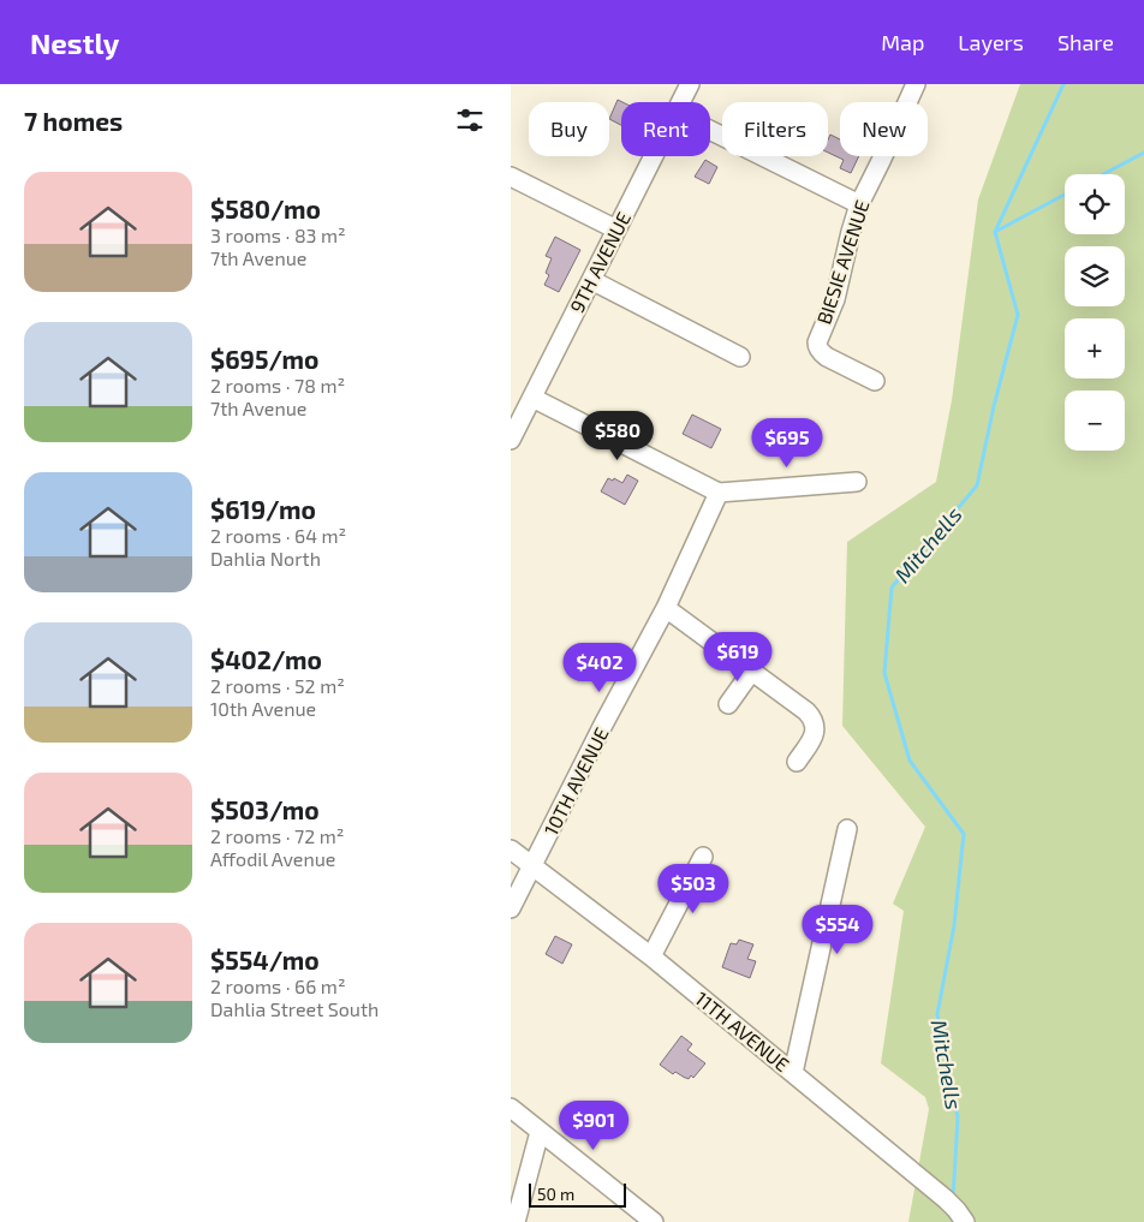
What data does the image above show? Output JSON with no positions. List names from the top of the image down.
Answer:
{
  "streets": {
    "street": [
      "9TH AVENUE",
      "BIESIE AVENUE",
      "10TH AVENUE",
      "11TH AVENUE"
    ]
  },
  "crossings": [
    ["10TH AVENUE", "11TH AVENUE"]
  ],
  "water": ["Mitchells"],
  "scale_bar": "50 m",
  "page": {
    "header": "Nestly",
    "nav": ["Map", "Layers", "Share"],
    "heading": "7 homes",
    "chip": [
      "Buy",
      "Rent",
      "Filters",
      "New"
    ],
    "list": [
      {
        "name": "$580/mo",
        "note": "3 rooms · 83 m² · 7th Avenue"
      },
      {
        "name": "$695/mo",
        "note": "2 rooms · 78 m² · 7th Avenue"
      },
      {
        "name": "$619/mo",
        "note": "2 rooms · 64 m² · Dahlia North"
      },
      {
        "name": "$402/mo",
        "note": "2 rooms · 52 m² · 10th Avenue"
      },
      {
        "name": "$503/mo",
        "note": "2 rooms · 72 m² · Affodil Avenue"
      },
      {
        "name": "$554/mo",
        "note": "2 rooms · 66 m² · Dahlia Street South"
      }
    ],
    "map_buttons": ["+", "−"],
    "price": [
      "$580",
      "$695",
      "$619",
      "$402",
      "$503",
      "$554",
      "$901"
    ],
    "scale": "50 m"
  }
}
